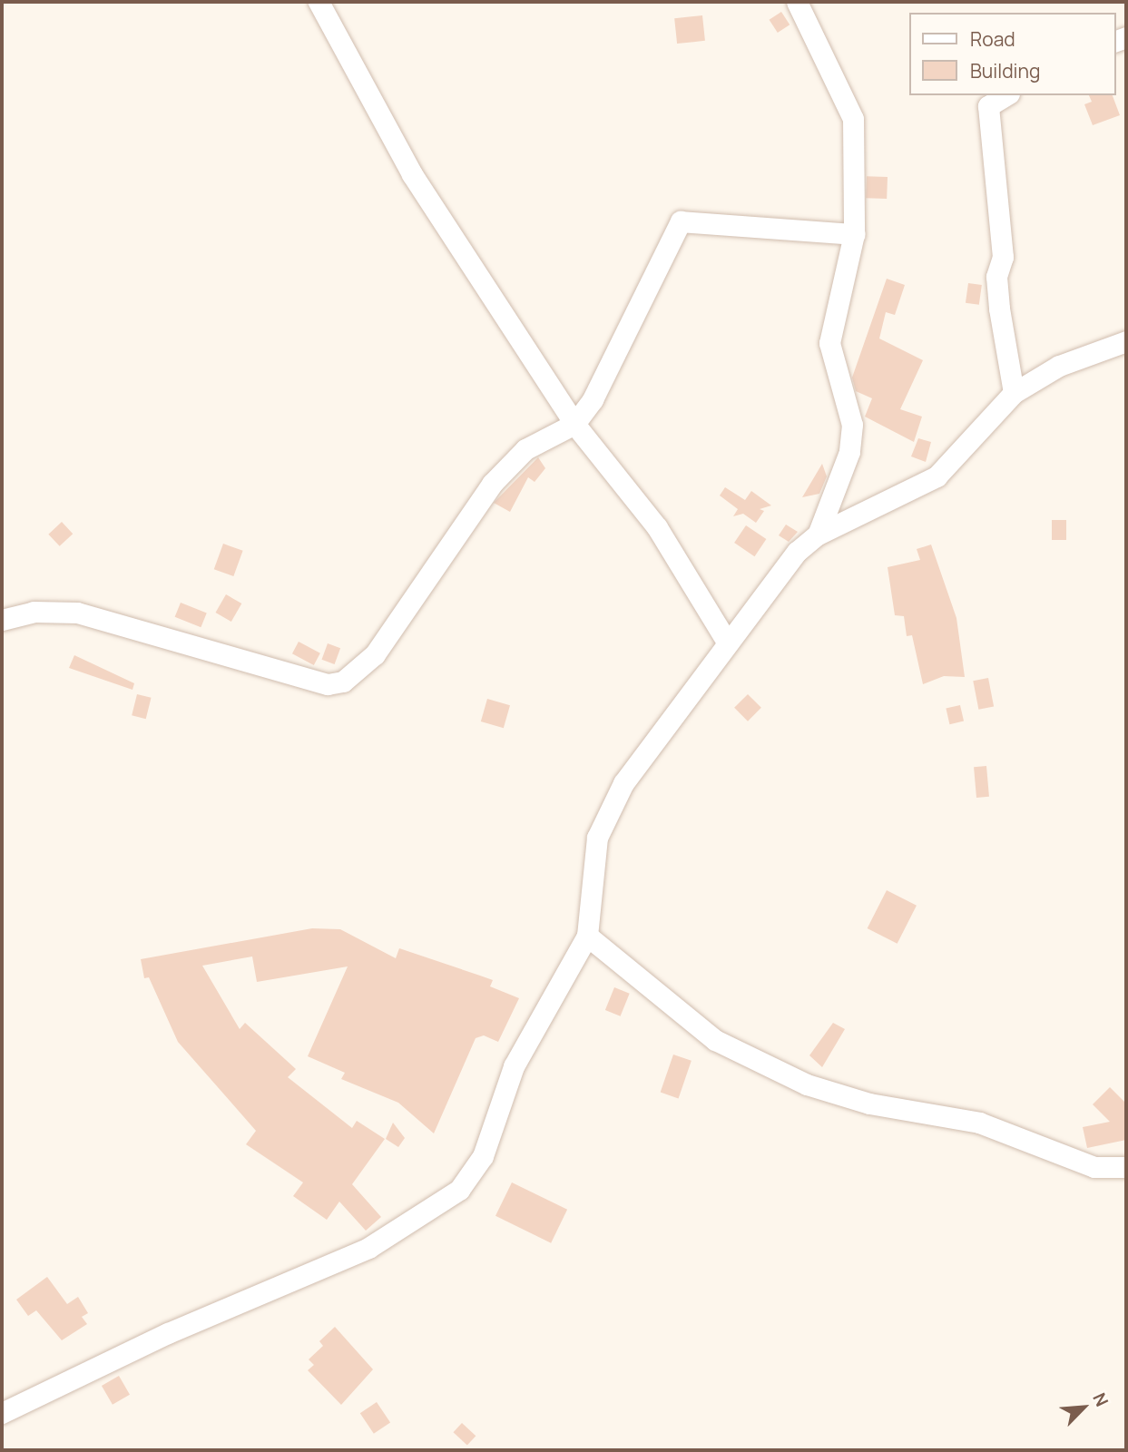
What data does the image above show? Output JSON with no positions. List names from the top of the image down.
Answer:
{
  "legend": ["Road", "Building"],
  "north": "top right"
}
